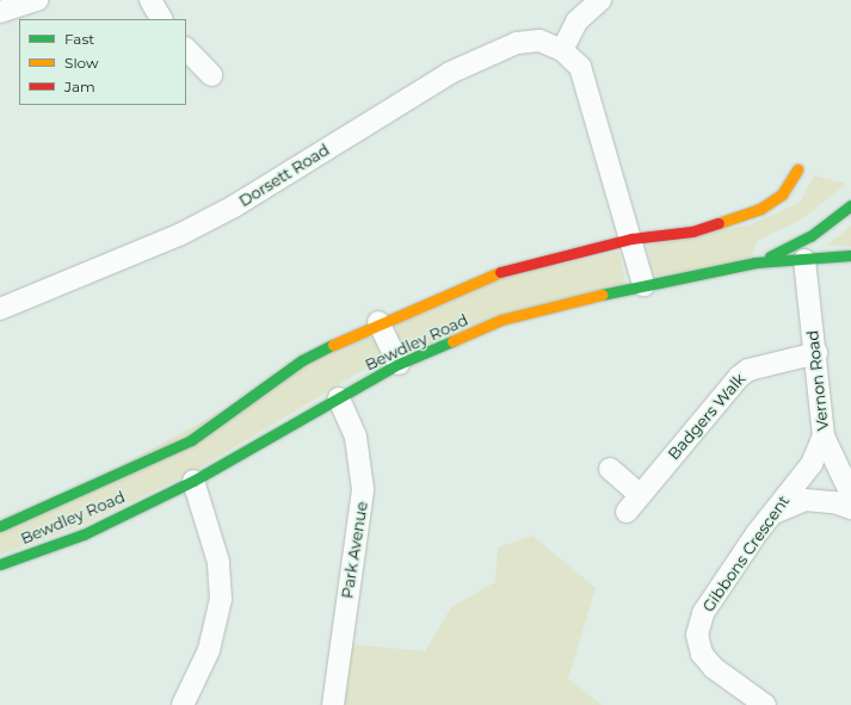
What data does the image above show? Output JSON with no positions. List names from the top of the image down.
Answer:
{
  "streets": {
    "street": [
      "Dorsett Road",
      "Bewdley Road",
      "Vernon Road",
      "Badgers Walk",
      "Park Avenue",
      "Gibbons Crescent"
    ]
  },
  "crossings": [
    ["Dorsett Road", "Bewdley Road"],
    ["Bewdley Road", "Vernon Road"],
    ["Bewdley Road", "Park Avenue"],
    ["Vernon Road", "Badgers Walk"],
    ["Vernon Road", "Gibbons Crescent"]
  ],
  "legend": ["Fast", "Slow", "Jam"]
}
